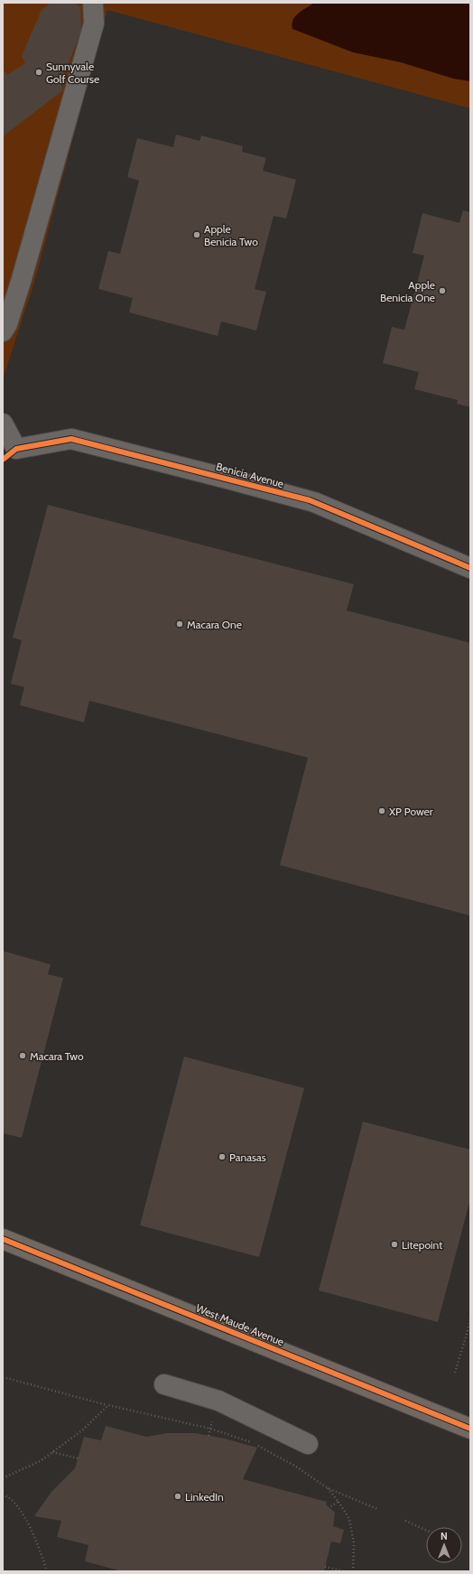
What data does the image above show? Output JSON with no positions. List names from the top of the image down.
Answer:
{
  "streets": {
    "main road": ["West Maude Avenue"],
    "street": ["Benicia Avenue"]
  },
  "places": [
    "Sunnyvale Golf Course",
    "Apple Benicia Two",
    "Apple Benicia One",
    "Macara One",
    "XP Power",
    "Macara Two",
    "Panasas",
    "Litepoint",
    "LinkedIn"
  ],
  "north": "top"
}
